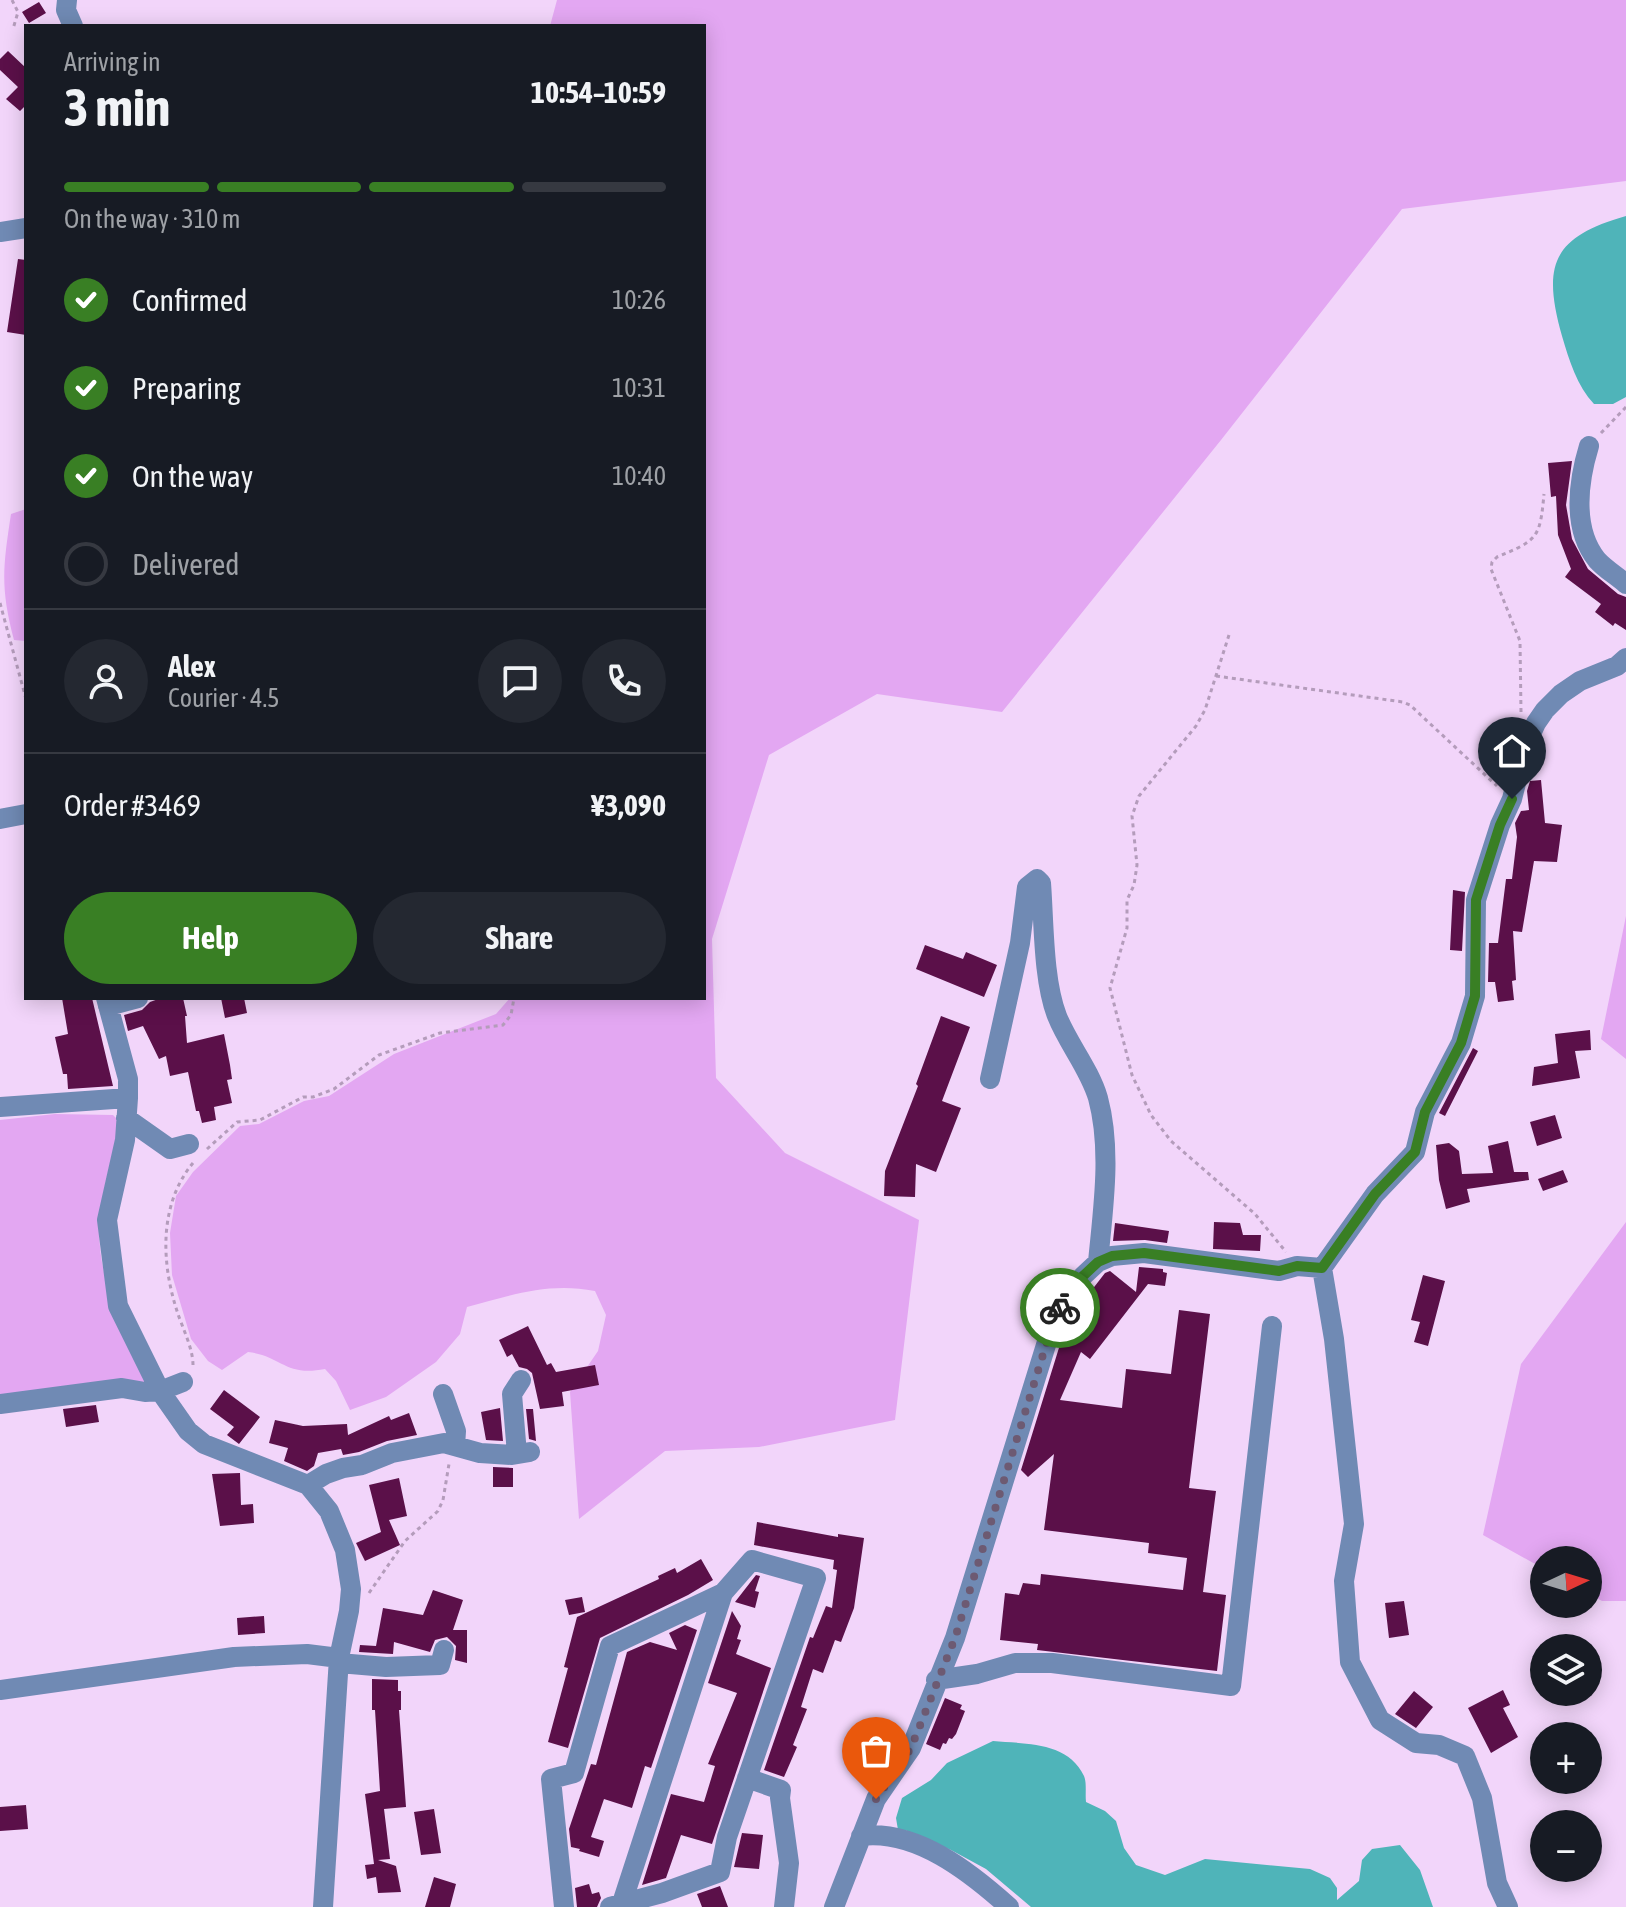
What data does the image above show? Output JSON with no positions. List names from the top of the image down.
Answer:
{
  "north": "right",
  "page": {
    "heading": ["3 min", "Arriving in", "10:54–10:59"],
    "panel": [
      "Alex",
      "Courier · 4.5",
      "Order #3469",
      "¥3,090"
    ],
    "bar": "On the way · 310 m",
    "list": [
      ["Confirmed", "10:26"],
      ["Preparing", "10:31"],
      ["On the way", "10:40"],
      "Delivered"
    ],
    "buttons": ["Help", "Share"],
    "map_buttons": ["+", "−"]
  }
}
